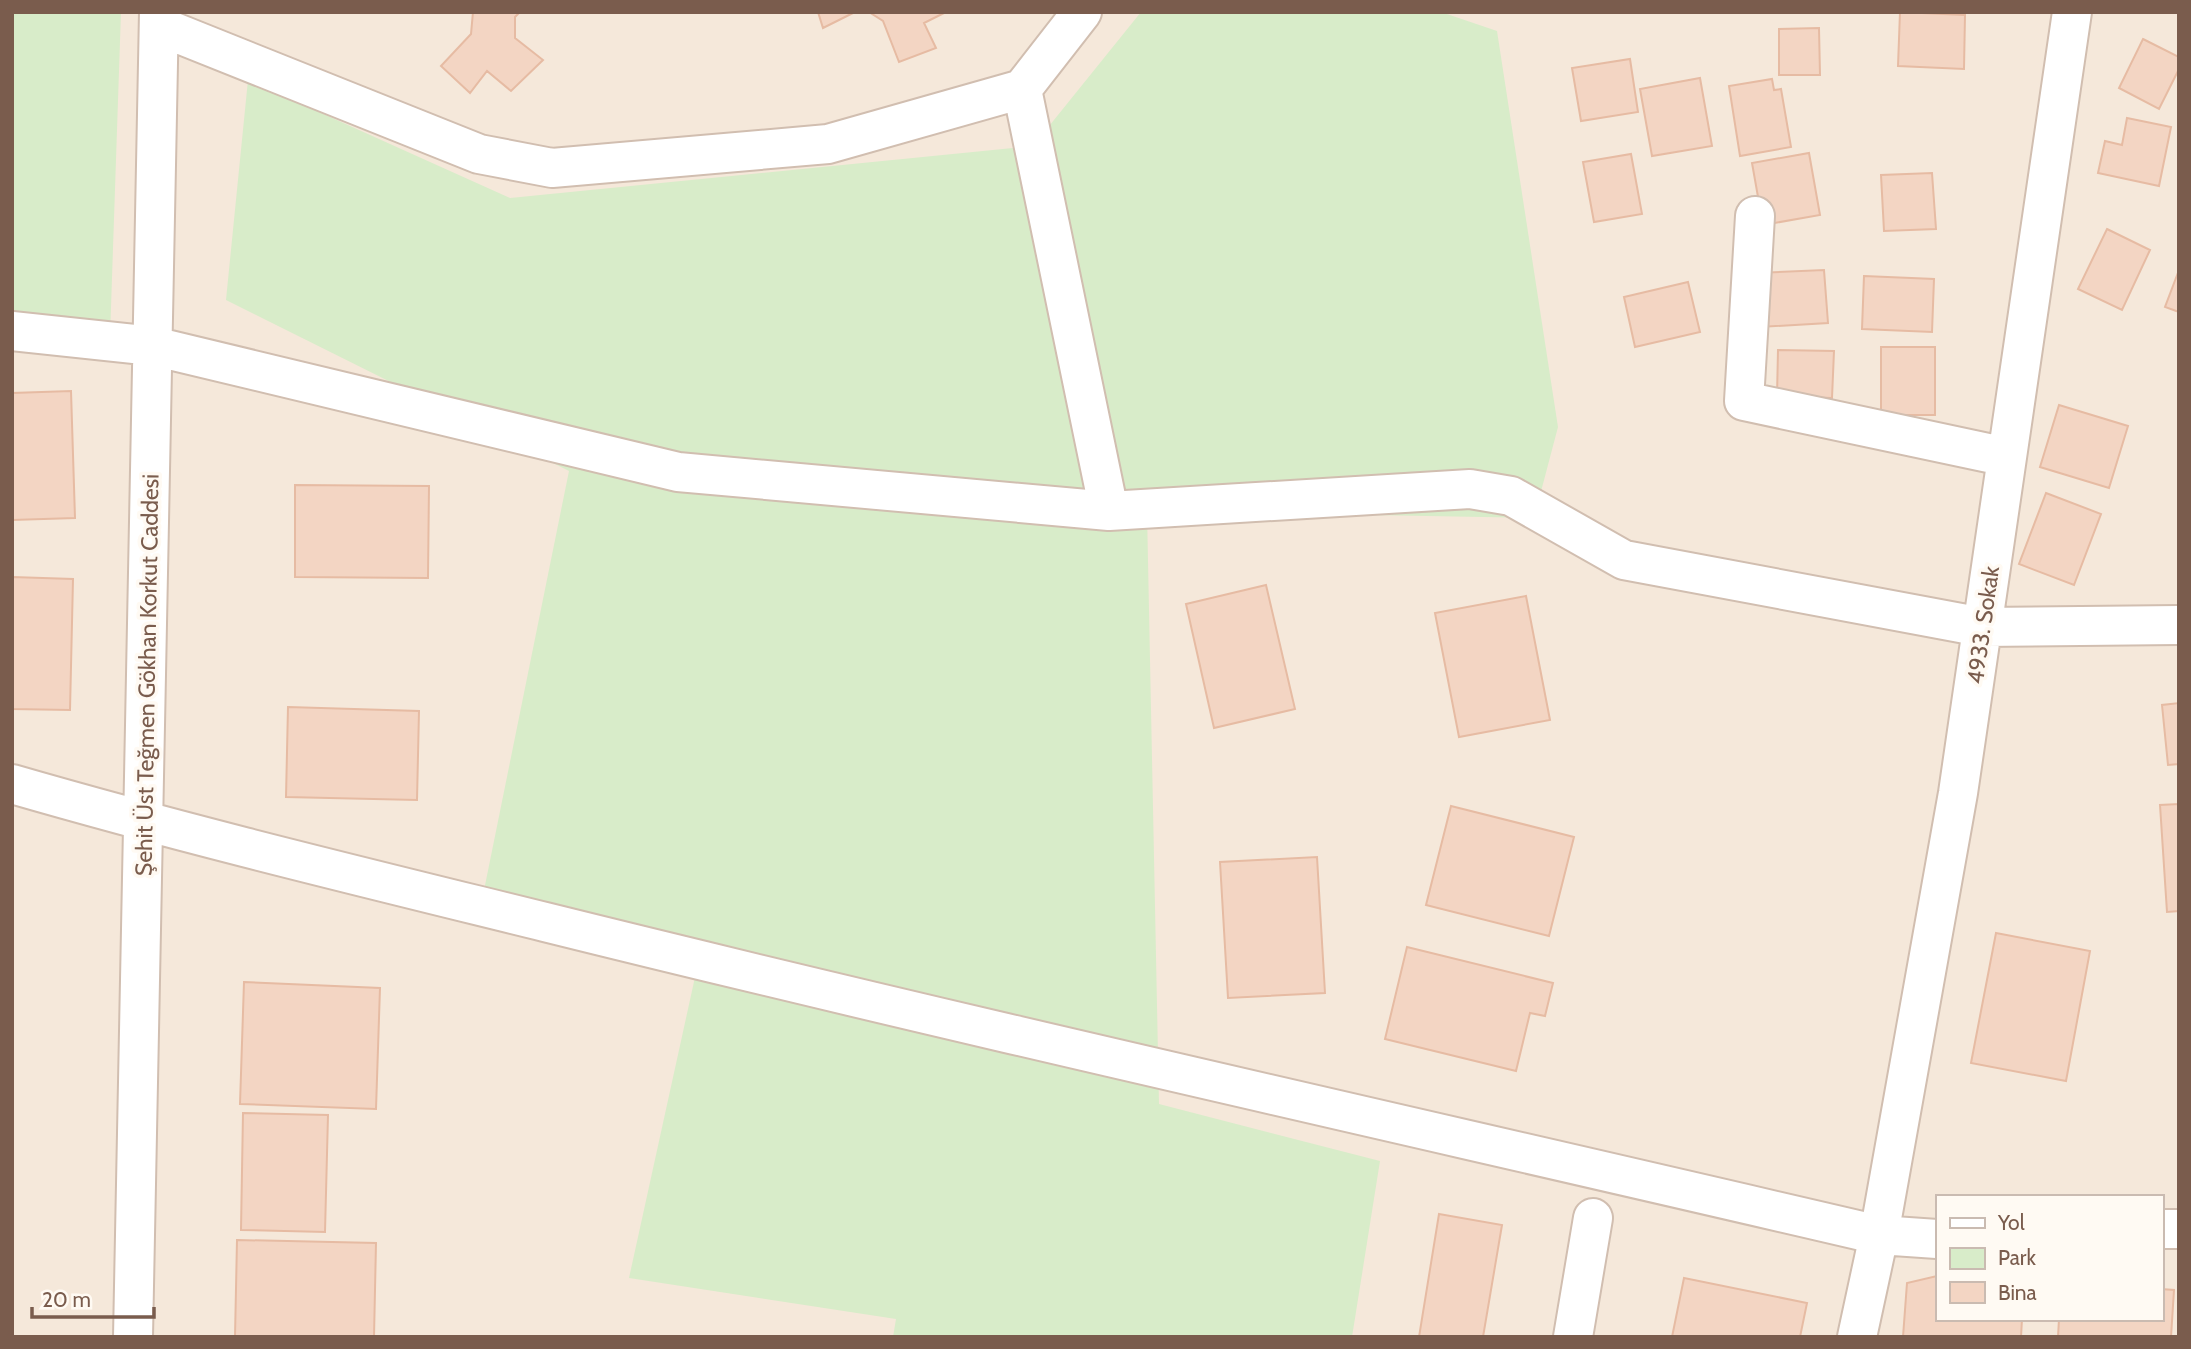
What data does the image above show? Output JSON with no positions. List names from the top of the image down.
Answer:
{
  "streets": {
    "street": ["4933. Sokak", "Şehit Üst Teğmen Gökhan Korkut Caddesi"]
  },
  "legend": ["Yol", "Park", "Bina"],
  "scale_bar": "20 m"
}
